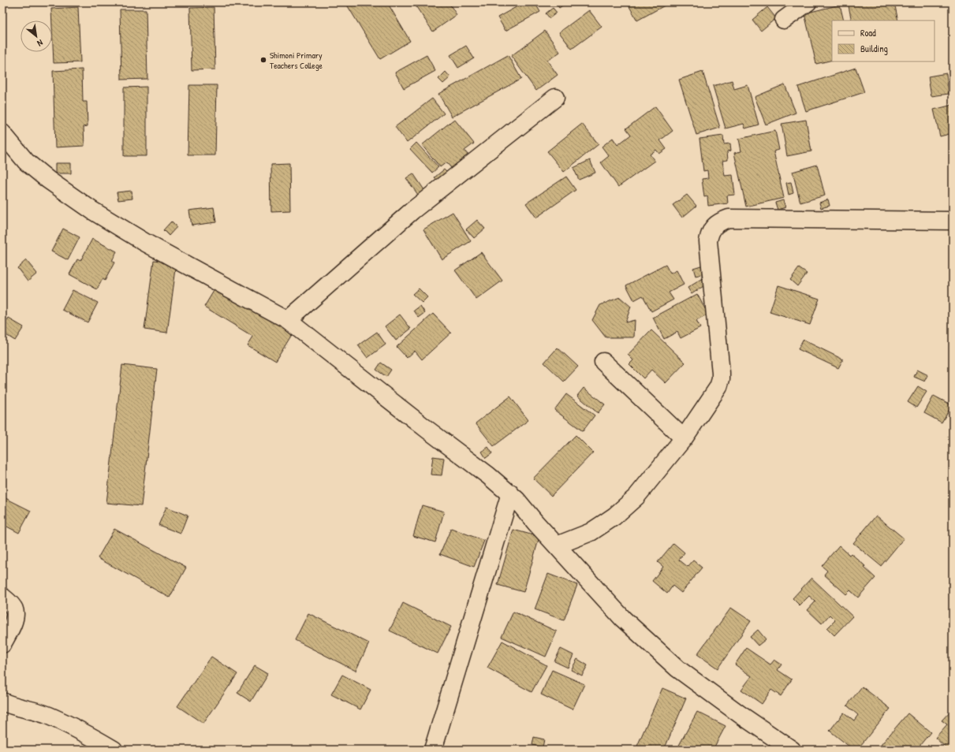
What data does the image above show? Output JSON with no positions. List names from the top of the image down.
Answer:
{
  "places": ["Shimoni Primary Teachers College"],
  "legend": ["Road", "Building"],
  "north": "bottom right"
}
